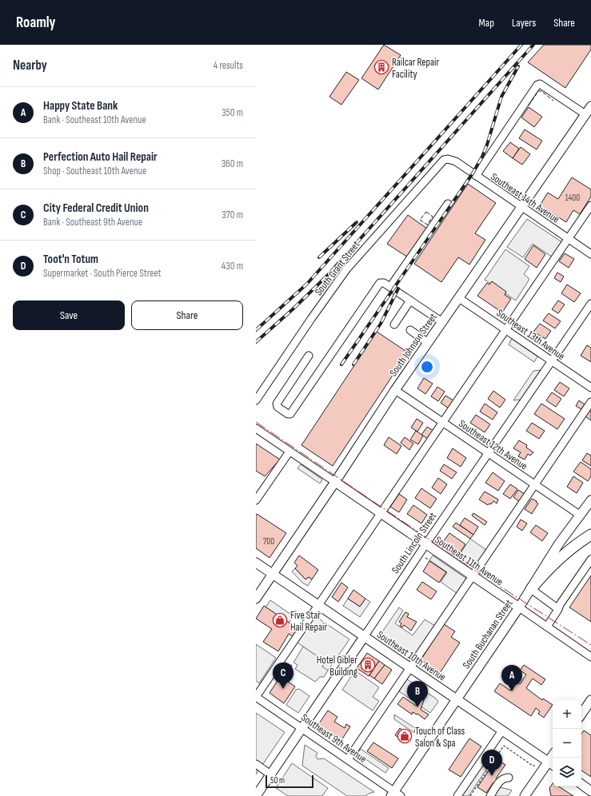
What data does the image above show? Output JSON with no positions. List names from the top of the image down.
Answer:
{
  "streets": {
    "main road": [
      "South Johnson Street",
      "South Lincoln Street",
      "Southeast 11th Avenue",
      "South Buchanan Street",
      "Southeast 10th Avenue"
    ],
    "street": [
      "Southeast 14th Avenue",
      "South Grant Street",
      "Southeast 13th Avenue",
      "Southeast 12th Avenue",
      "Southeast 9th Avenue"
    ]
  },
  "crossings": [
    ["Southeast 14th Avenue", "South Grant Street"],
    ["Southeast 14th Avenue", "South Johnson Street"],
    ["Southeast 13th Avenue", "South Johnson Street"],
    ["Southeast 13th Avenue", "South Lincoln Street"],
    ["South Johnson Street", "Southeast 12th Avenue"],
    ["South Johnson Street", "Southeast 11th Avenue"],
    ["South Johnson Street", "Southeast 10th Avenue"],
    ["Southeast 12th Avenue", "South Lincoln Street"],
    ["Southeast 12th Avenue", "South Buchanan Street"],
    ["South Lincoln Street", "Southeast 11th Avenue"],
    ["South Lincoln Street", "Southeast 10th Avenue"],
    ["South Lincoln Street", "Southeast 9th Avenue"],
    ["Southeast 11th Avenue", "South Buchanan Street"],
    ["South Buchanan Street", "Southeast 10th Avenue"],
    ["South Buchanan Street", "Southeast 9th Avenue"]
  ],
  "places": {
    "building": ["Railcar Repair Facility", "Hotel Gibler Building"],
    "shop": ["Five Star Hail Repair", "Touch of Class Salon & Spa"]
  },
  "house_numbers": ["1400", "700"],
  "scale_bar": "50 m",
  "page": {
    "header": "Roamly",
    "nav": ["Map", "Layers", "Share"],
    "heading": ["Nearby", "4 results"],
    "list": [
      {
        "mark": "A",
        "name": "Happy State Bank",
        "note": "Bank · Southeast 10th Avenue",
        "value": "350 m"
      },
      {
        "mark": "B",
        "name": "Perfection Auto Hail Repair",
        "note": "Shop · Southeast 10th Avenue",
        "value": "360 m"
      },
      {
        "mark": "C",
        "name": "City Federal Credit Union",
        "note": "Bank · Southeast 9th Avenue",
        "value": "370 m"
      },
      {
        "mark": "D",
        "name": "Toot'n Totum",
        "note": "Supermarket · South Pierce Street",
        "value": "430 m"
      }
    ],
    "buttons": ["Save", "Share"],
    "pins": [
      "C",
      "A",
      "B",
      "D"
    ],
    "map_buttons": ["+", "−"],
    "scale": "50 m"
  }
}
